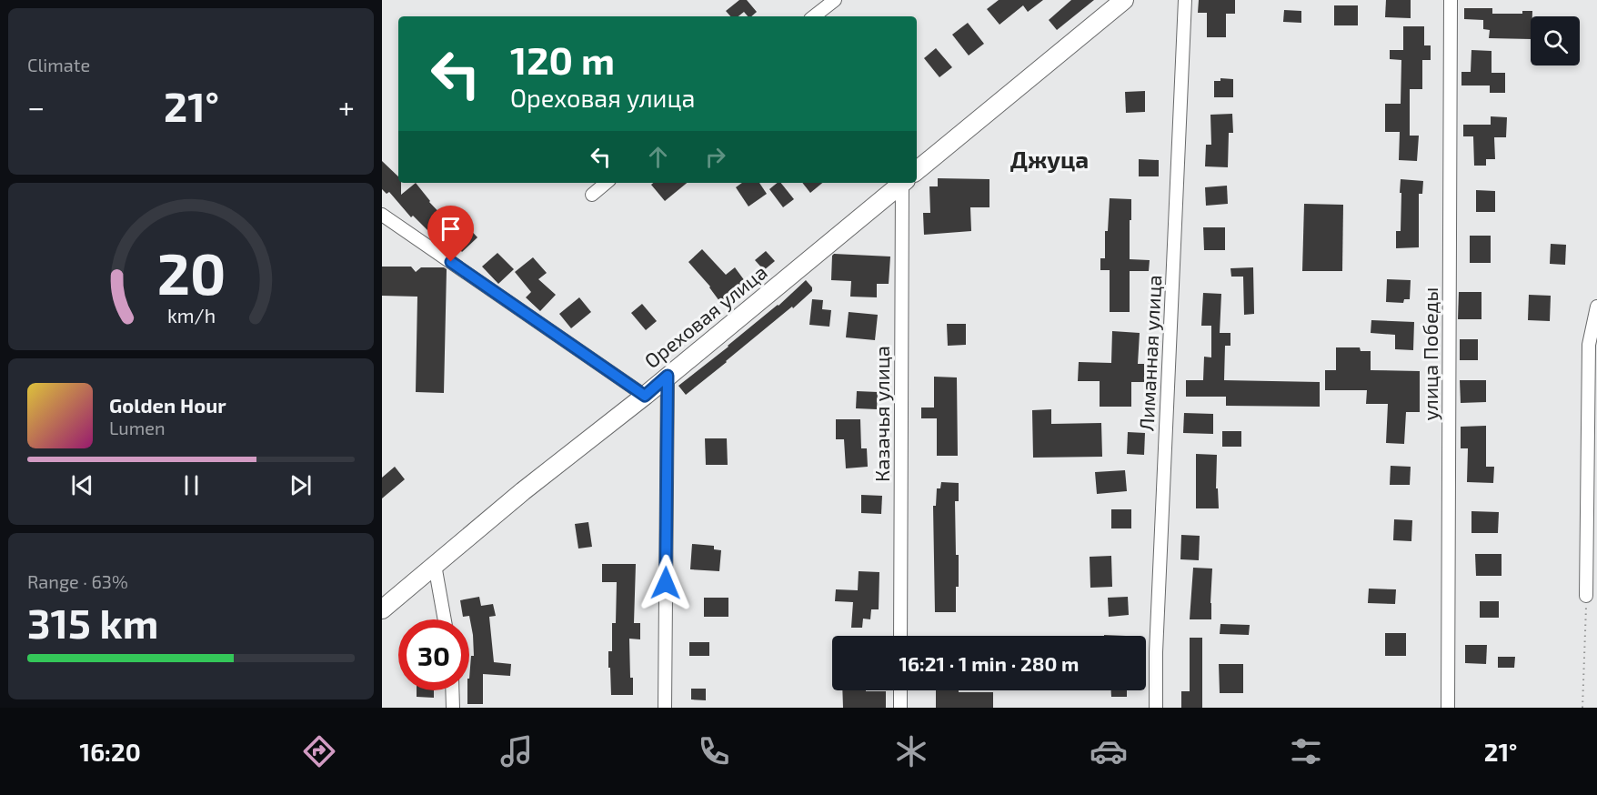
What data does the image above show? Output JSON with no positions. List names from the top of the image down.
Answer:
{
  "streets": {
    "main road": ["Ореховая улица"],
    "street": ["Лиманная улица", "улица Победы", "Казачья улица"]
  },
  "districts": ["Джуца"],
  "page": {
    "tile": [
      "Climate",
      ["Range · 63%", "315 km"]
    ],
    "turn": ["120 m", "Ореховая улица"],
    "heat": ["−", "21°", "+"],
    "song": ["Golden Hour", "Lumen"],
    "limit": "30",
    "trip": "16:21 · 1 min · 280 m",
    "tabs": ["16:20", "21°"],
    "gauge": ["20", "km/h"]
  }
}
